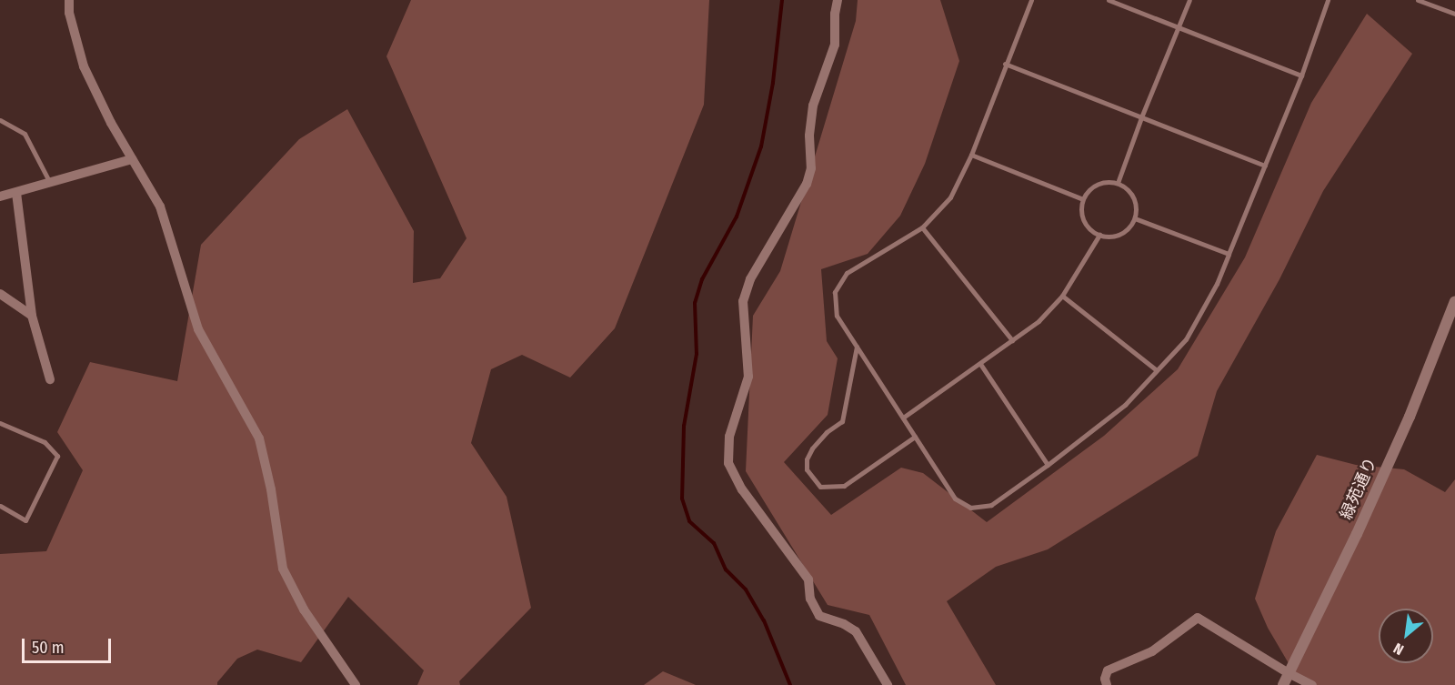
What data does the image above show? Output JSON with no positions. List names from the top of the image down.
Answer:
{
  "streets": {
    "street": ["緑苑通り"]
  },
  "scale_bar": "50 m",
  "north": "bottom left"
}
